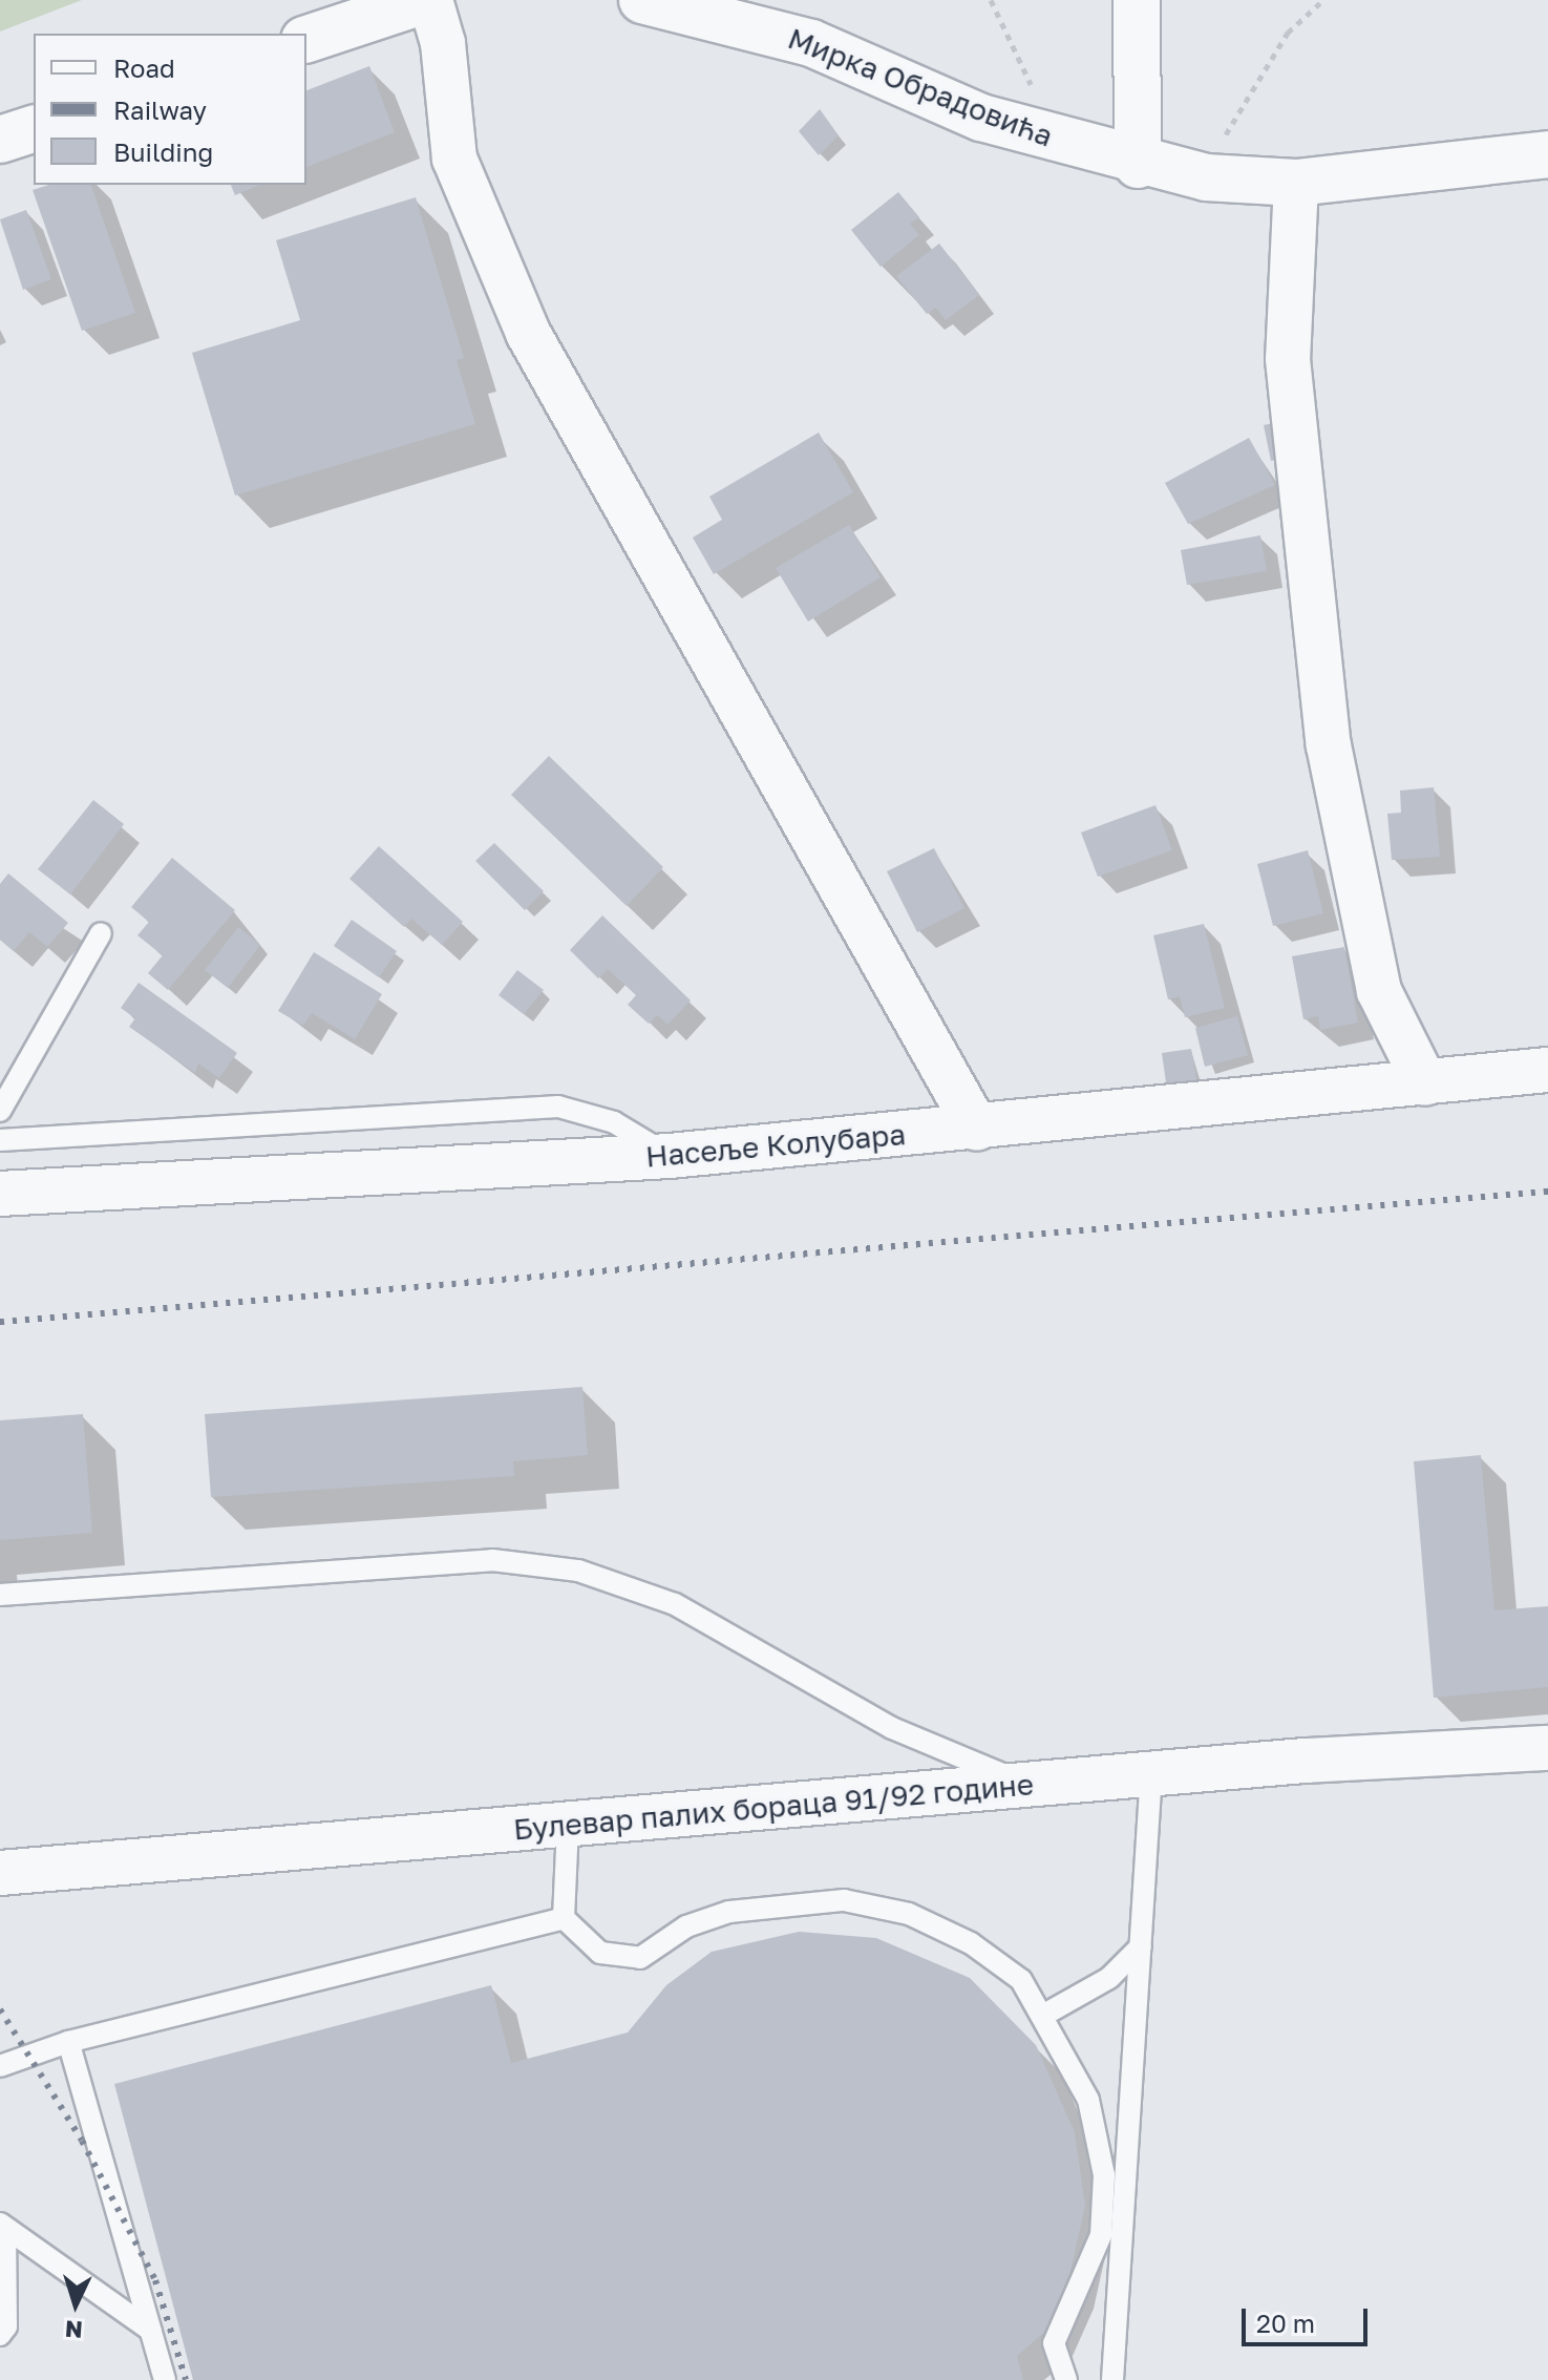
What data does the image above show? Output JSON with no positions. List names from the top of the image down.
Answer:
{
  "streets": {
    "street": ["Мирка Обрадовића", "Насеље Колубара", "Булевар палих бораца 91/92 године"]
  },
  "legend": ["Road", "Railway", "Building"],
  "scale_bar": "20 m",
  "north": "bottom"
}
